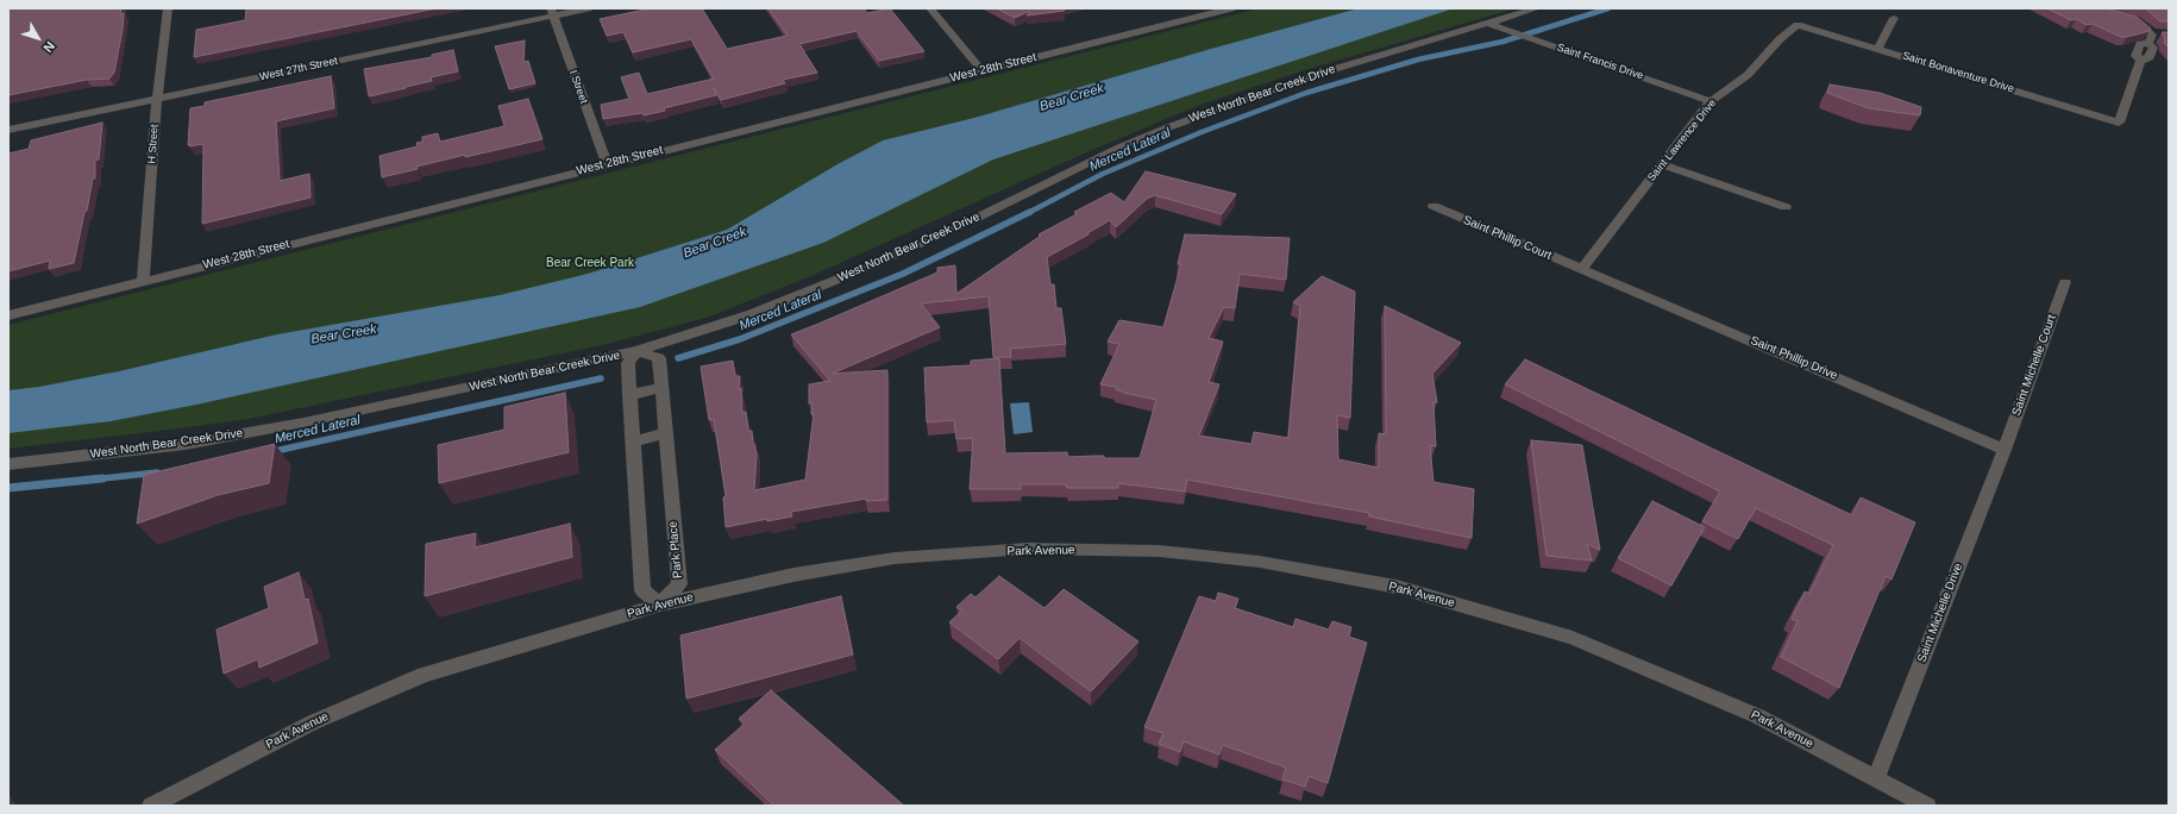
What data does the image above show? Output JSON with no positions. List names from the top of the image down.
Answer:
{
  "streets": {
    "street": [
      "Saint Francis Drive",
      "West 28th Street",
      "West 27th Street",
      "Saint Bonaventure Drive",
      "I Street",
      "West North Bear Creek Drive",
      "Saint Lawrence Drive",
      "H Street",
      "Saint Phillip Court",
      "Saint Phillip Drive",
      "Saint Michelle Court",
      "Park Place",
      "Park Avenue",
      "Saint Michelle Drive"
    ]
  },
  "crossings": [
    ["Saint Francis Drive", "West North Bear Creek Drive"],
    ["Saint Francis Drive", "Saint Lawrence Drive"],
    ["West 28th Street", "I Street"],
    ["West 28th Street", "H Street"],
    ["West 27th Street", "I Street"],
    ["West 27th Street", "H Street"],
    ["Saint Bonaventure Drive", "Saint Lawrence Drive"],
    ["West North Bear Creek Drive", "Park Place"],
    ["Saint Lawrence Drive", "Saint Phillip Court"],
    ["Saint Lawrence Drive", "Saint Phillip Drive"],
    ["Saint Phillip Court", "Saint Phillip Drive"],
    ["Saint Phillip Drive", "Saint Michelle Court"],
    ["Saint Phillip Drive", "Saint Michelle Drive"],
    ["Saint Michelle Court", "Saint Michelle Drive"],
    ["Park Place", "Park Avenue"],
    ["Park Avenue", "Saint Michelle Drive"]
  ],
  "water": ["Bear Creek", "Merced Lateral"],
  "parks": ["Bear Creek Park"],
  "north": "bottom right"
}
